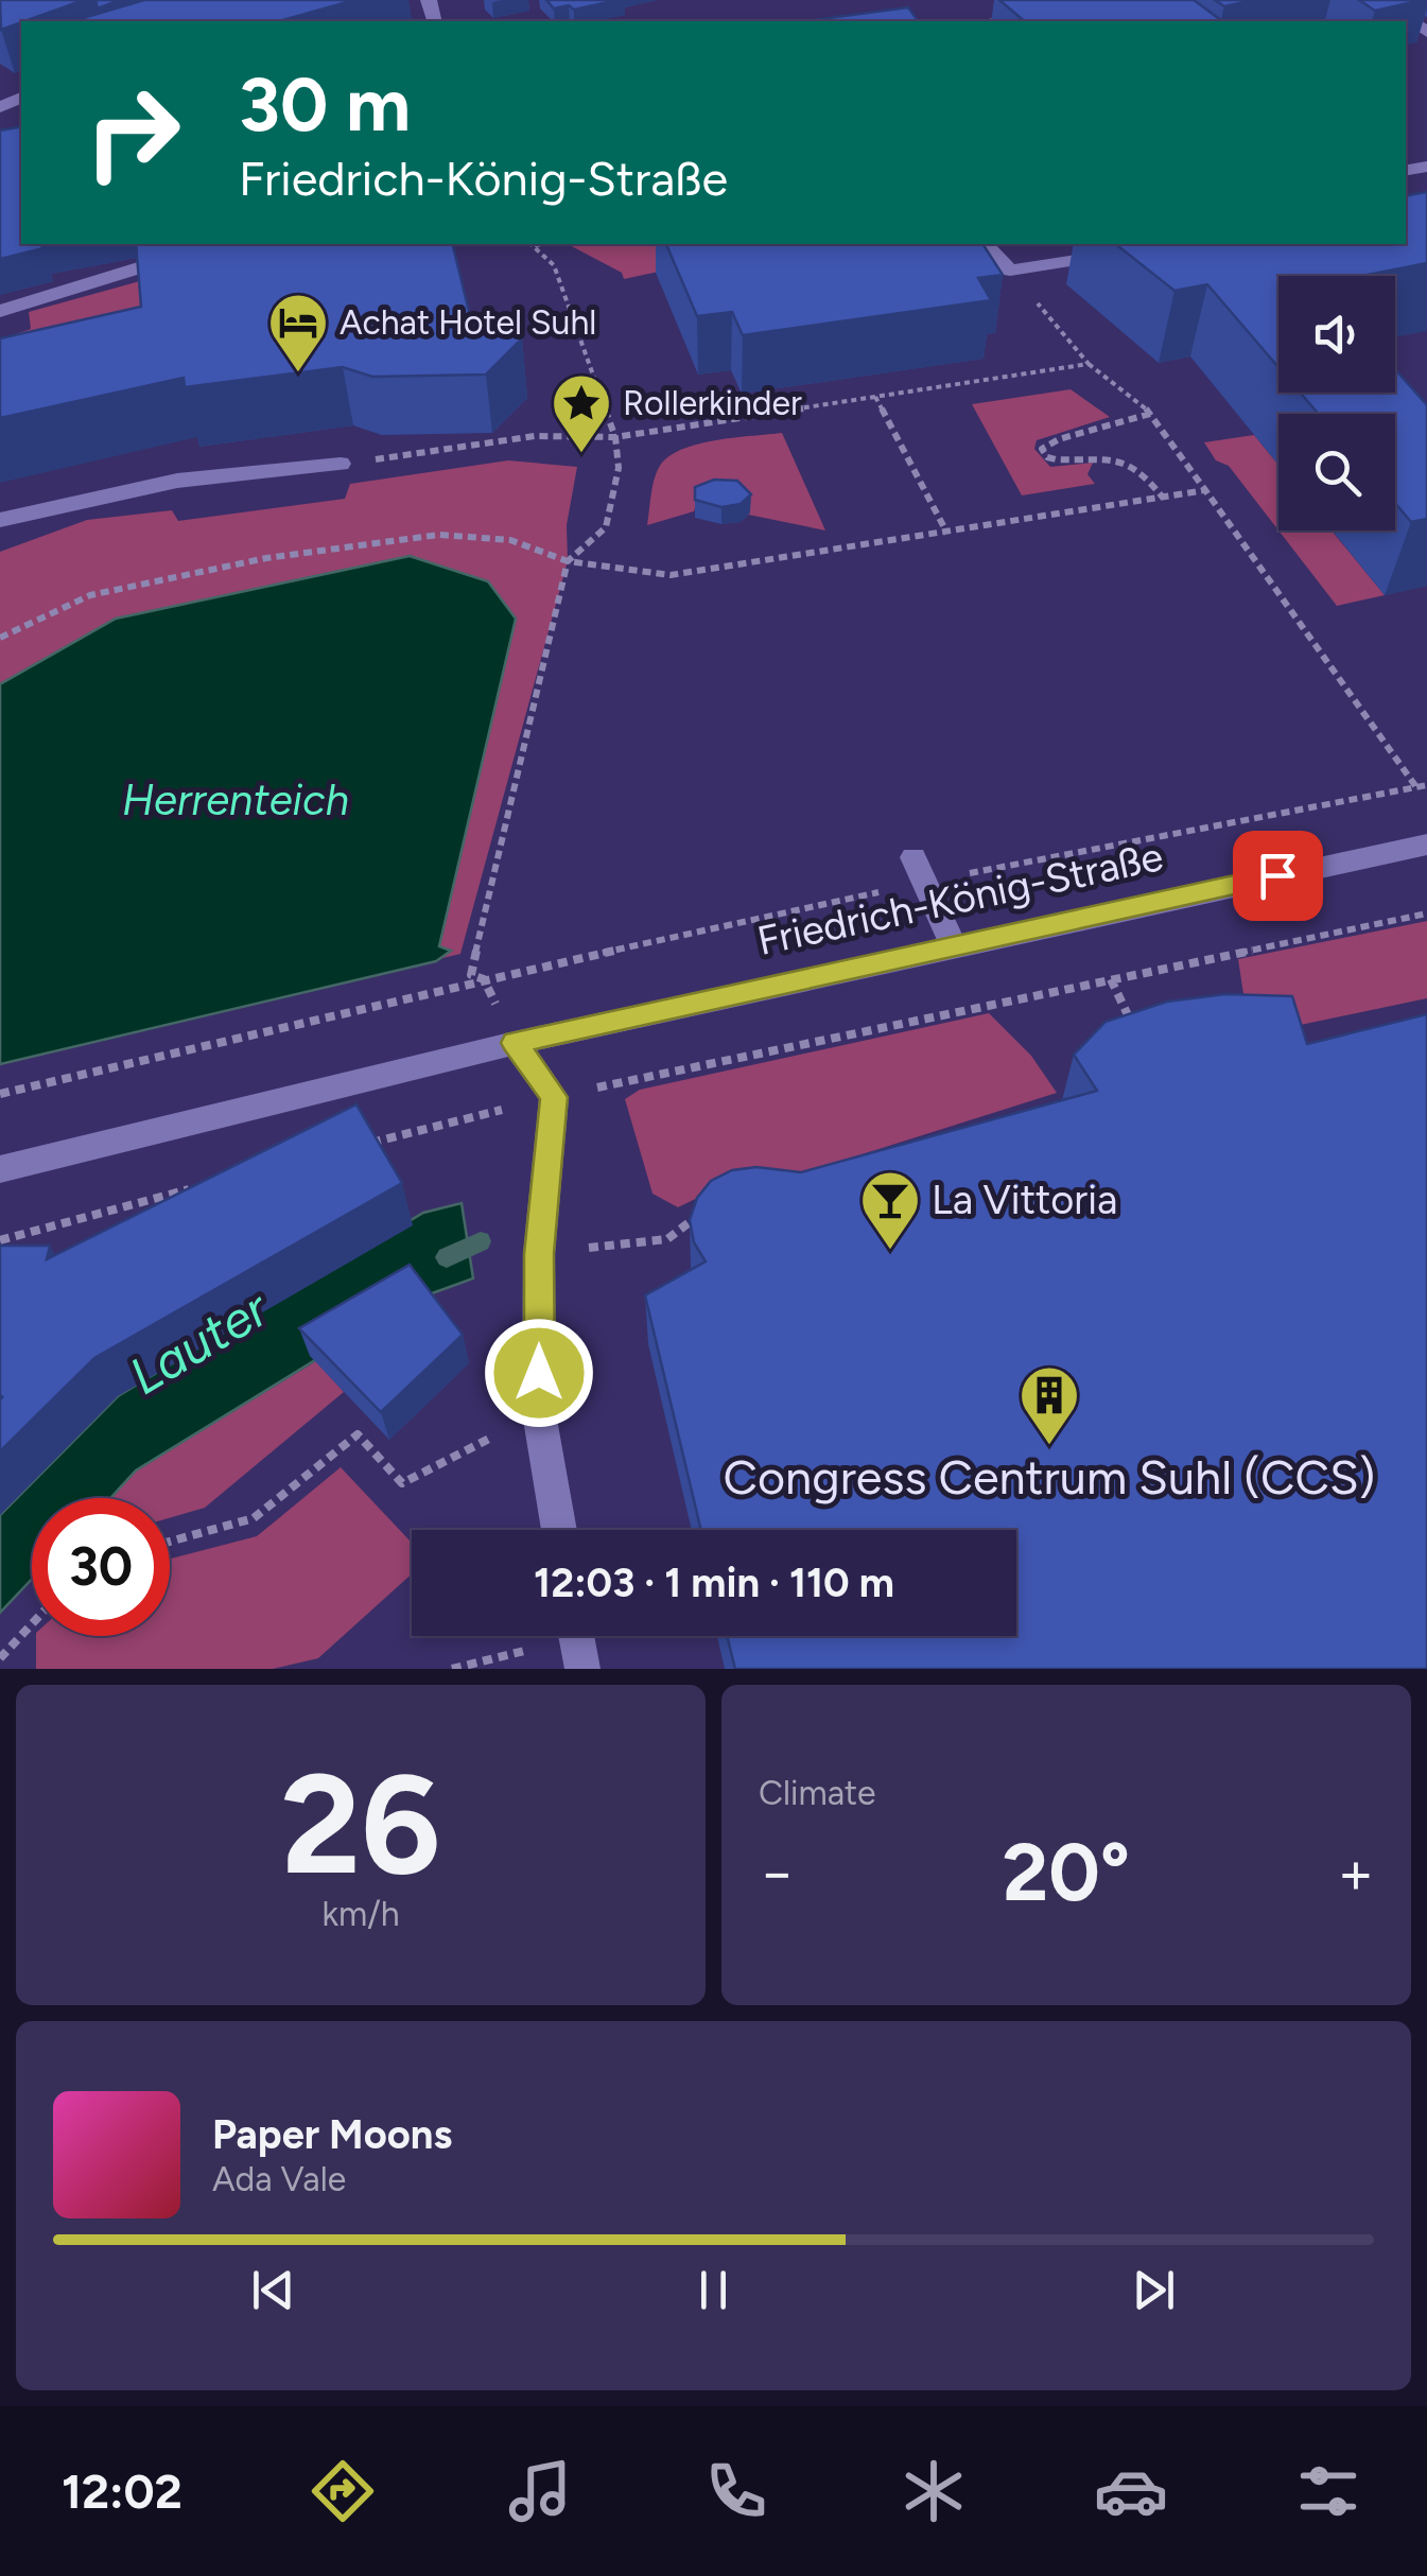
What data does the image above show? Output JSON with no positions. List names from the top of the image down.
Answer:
{
  "streets": {
    "street": ["Friedrich-König-Straße"]
  },
  "water": ["Herrenteich", "Lauter"],
  "places": {
    "hotel": ["Achat Hotel Suhl"],
    "place": ["Rollerkinder"],
    "bar": ["La Vittoria"],
    "building": ["Congress Centrum Suhl (CCS)"]
  },
  "page": {
    "turn": ["30 m", "Friedrich-König-Straße"],
    "limit": "30",
    "trip": "12:03 · 1 min · 110 m",
    "tile": [
      ["26", "km/h"],
      "Climate"
    ],
    "heat": ["−", "20°", "+"],
    "song": ["Paper Moons", "Ada Vale"],
    "tabs": "12:02"
  }
}
